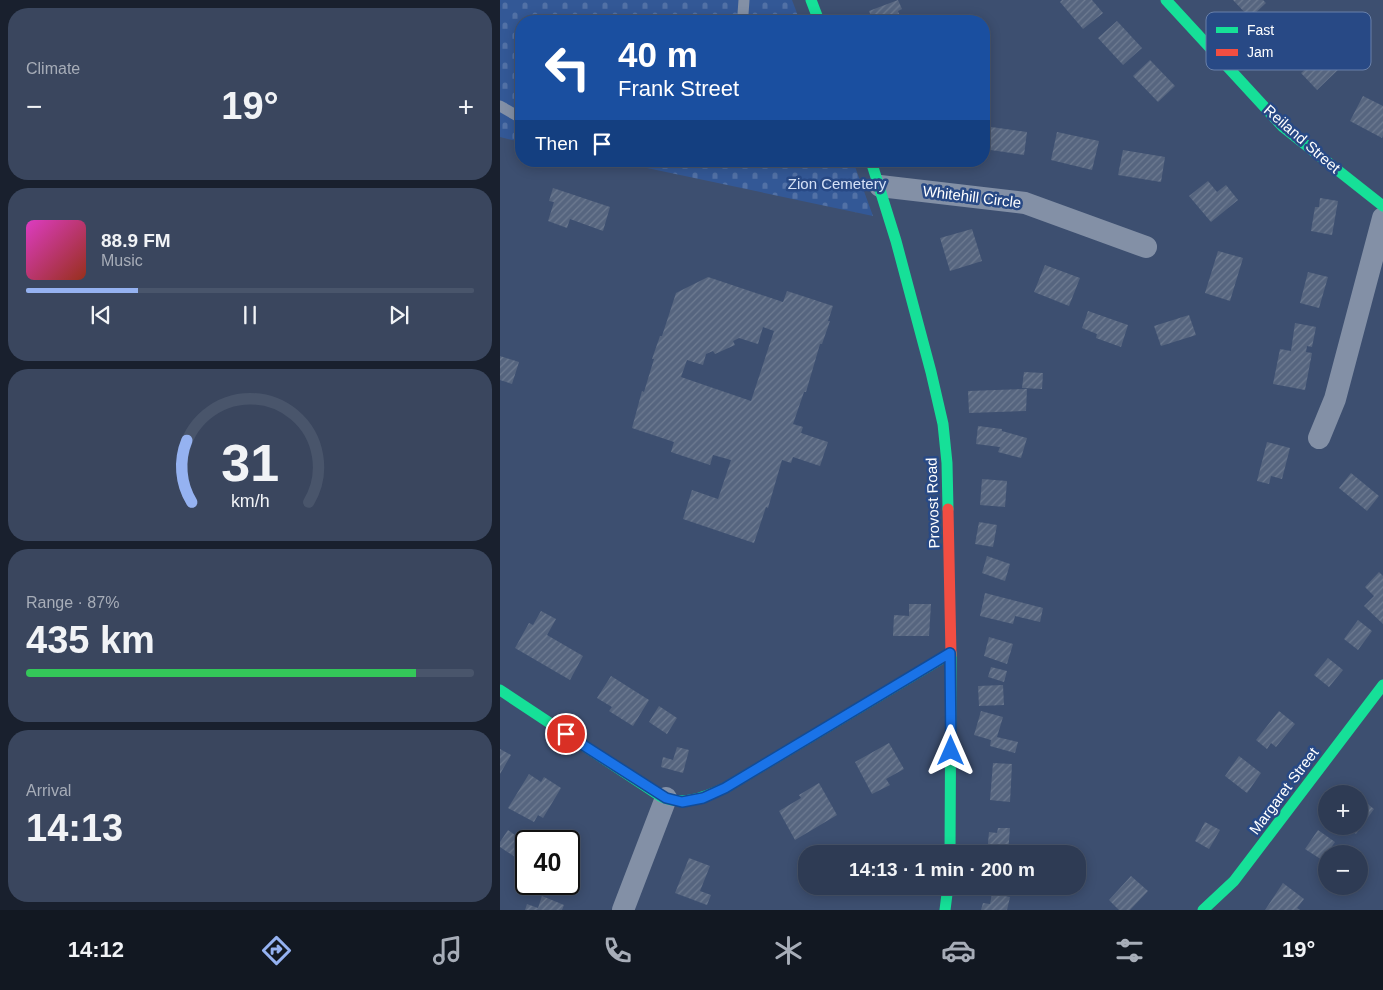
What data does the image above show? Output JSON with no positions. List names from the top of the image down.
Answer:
{
  "streets": {
    "street": [
      "Reiland Street",
      "Whitehill Circle",
      "Provost Road",
      "Margaret Street"
    ]
  },
  "crossings": [
    ["Whitehill Circle", "Provost Road"]
  ],
  "parks": ["Zion Cemetery"],
  "legend": ["Fast", "Jam"],
  "page": {
    "tile": [
      "Climate",
      ["Range · 87%", "435 km"],
      ["Arrival", "14:13"]
    ],
    "turn": ["40 m", "Frank Street"],
    "heat": ["−", "19°", "+"],
    "then": "Then",
    "song": ["88.9 FM", "Music"],
    "map_buttons": ["+", "−"],
    "limit": "40",
    "trip": "14:13 · 1 min · 200 m",
    "tabs": ["14:12", "19°"],
    "gauge": ["31", "km/h"]
  }
}
